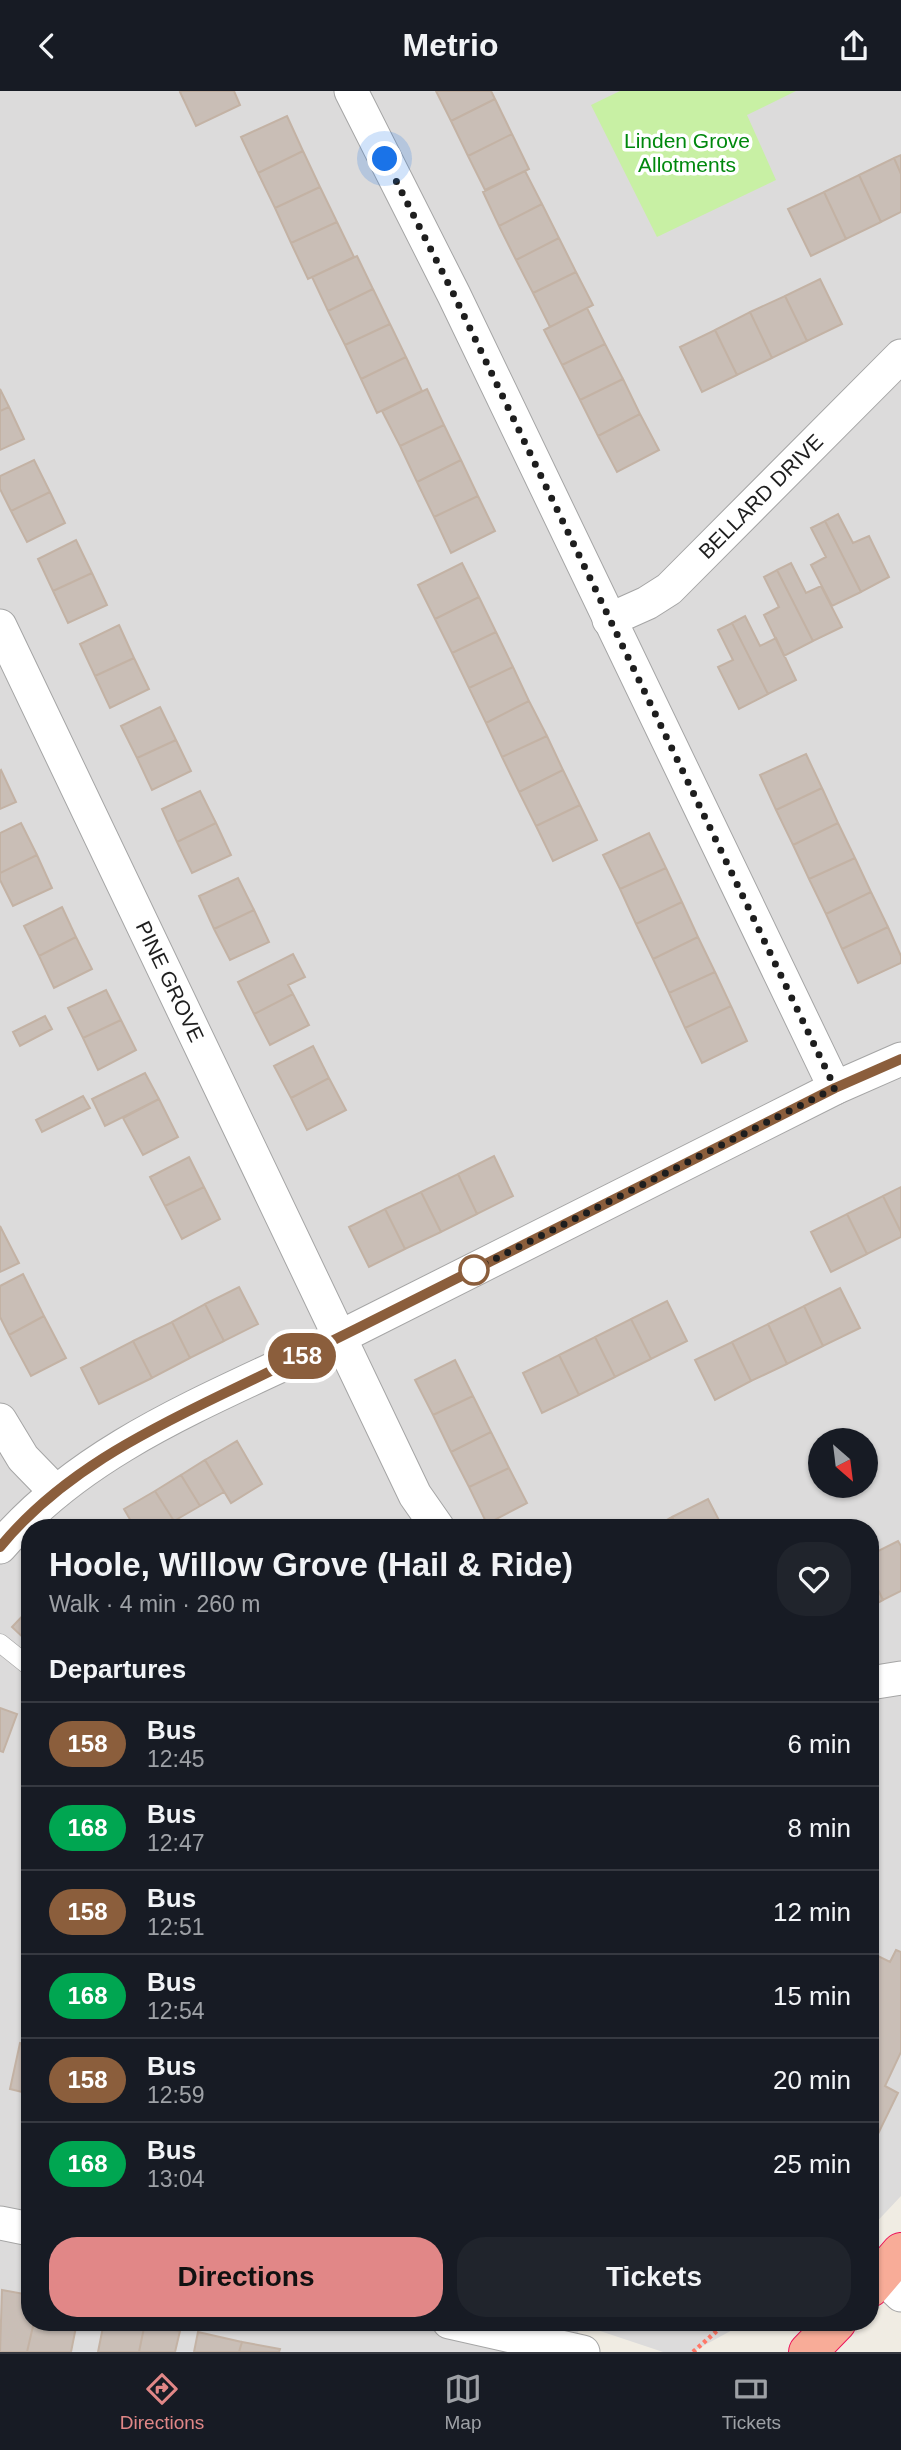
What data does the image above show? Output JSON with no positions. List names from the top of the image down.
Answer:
{
  "streets": {
    "street": ["BELLARD DRIVE", "PINE GROVE"]
  },
  "parks": ["Linden Grove Allotments"],
  "lines": ["bus line 158"],
  "north": "bottom right",
  "page": {
    "header": "Metrio",
    "on_map": "158",
    "heading": [
      ["Hoole, Willow Grove (Hail & Ride)", "Walk · 4 min · 260 m"],
      "Departures"
    ],
    "list": [
      {
        "mark": "158",
        "name": "Bus",
        "note": "12:45",
        "value": "6 min"
      },
      {
        "mark": "168",
        "name": "Bus",
        "note": "12:47",
        "value": "8 min"
      },
      {
        "mark": "158",
        "name": "Bus",
        "note": "12:51",
        "value": "12 min"
      },
      {
        "mark": "168",
        "name": "Bus",
        "note": "12:54",
        "value": "15 min"
      },
      {
        "mark": "158",
        "name": "Bus",
        "note": "12:59",
        "value": "20 min"
      },
      {
        "mark": "168",
        "name": "Bus",
        "note": "13:04",
        "value": "25 min"
      }
    ],
    "buttons": ["Directions", "Tickets"],
    "tabs": ["Directions", "Map", "Tickets"]
  }
}
